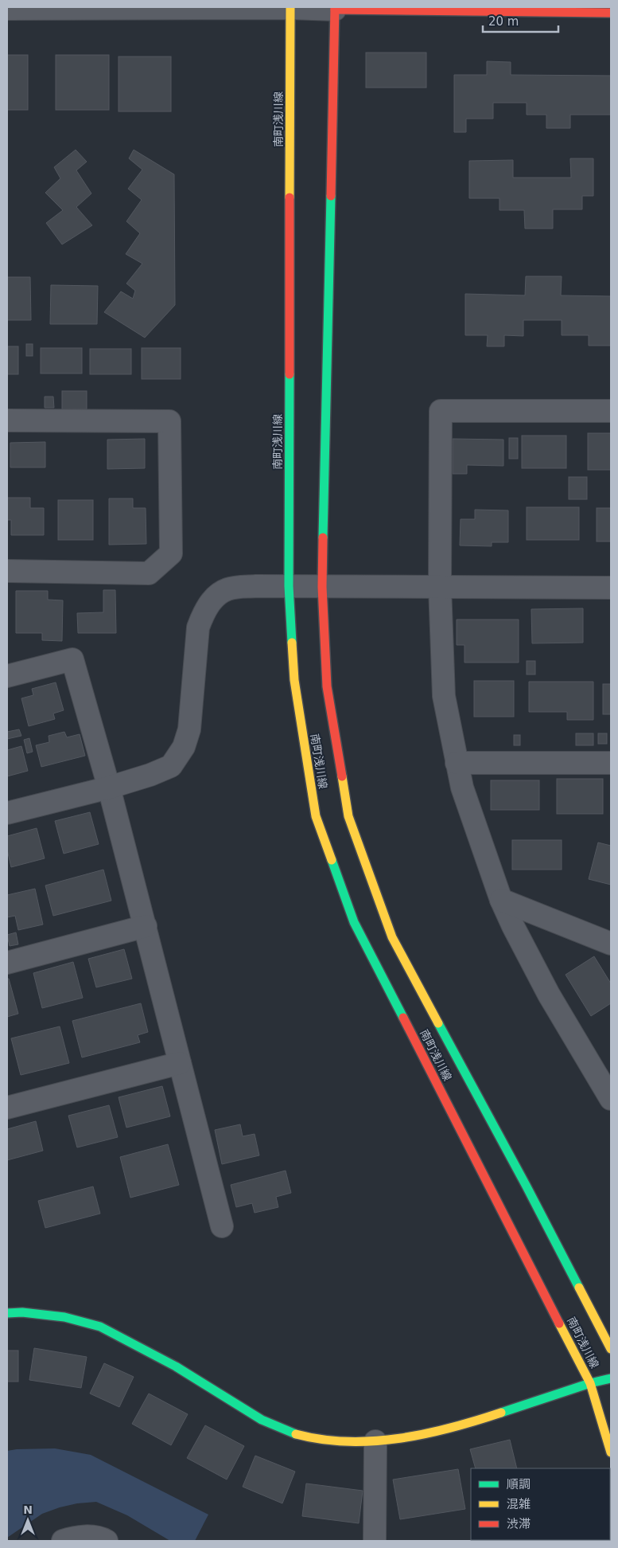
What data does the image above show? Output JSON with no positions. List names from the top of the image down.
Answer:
{
  "streets": {
    "street": ["南町浅川線"]
  },
  "legend": ["順調", "混雑", "渋滞"],
  "scale_bar": "20 m",
  "north": "top"
}
